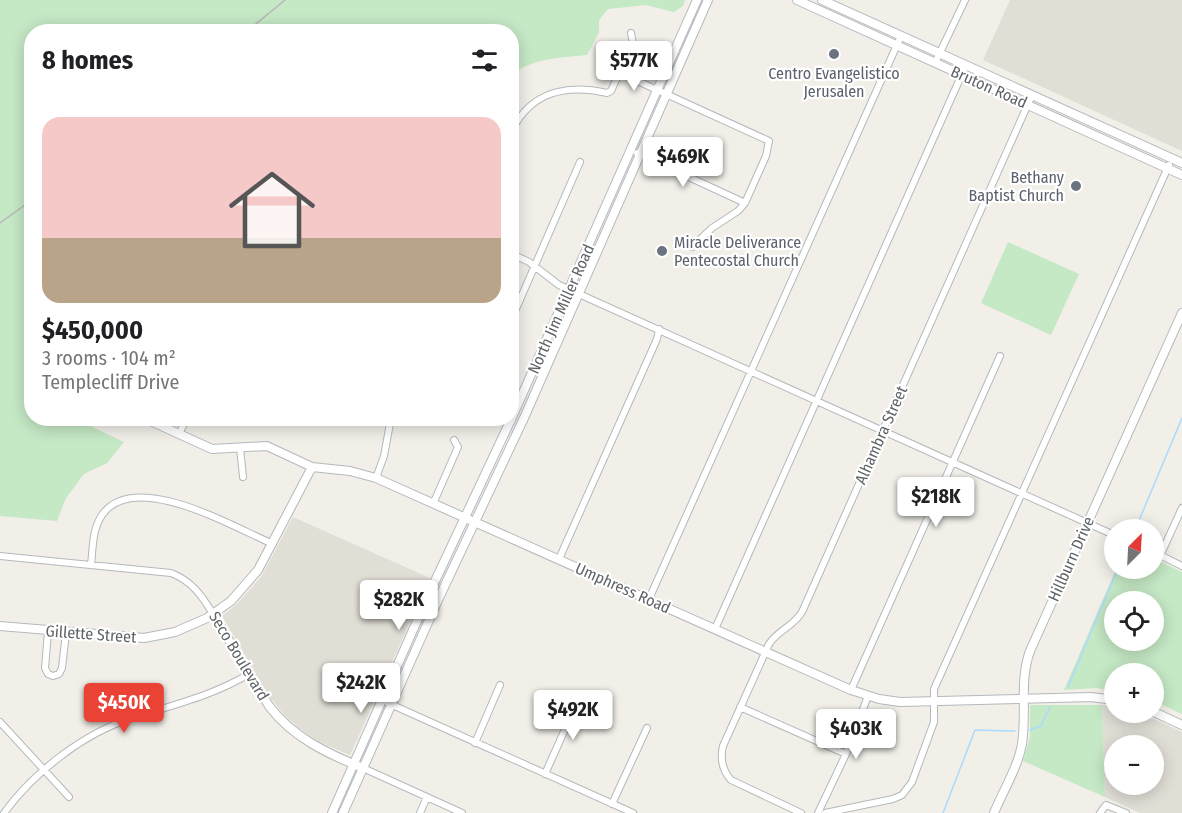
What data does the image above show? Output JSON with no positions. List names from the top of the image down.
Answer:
{
  "streets": {
    "main road": ["Bruton Road", "North Jim Miller Road"],
    "street": [
      "Alhambra Street",
      "Hillburn Drive",
      "Umphress Road",
      "Gillette Street",
      "Seco Boulevard"
    ]
  },
  "crossings": [
    ["Bruton Road", "Alhambra Street"],
    ["North Jim Miller Road", "Umphress Road"],
    ["North Jim Miller Road", "Seco Boulevard"],
    ["Alhambra Street", "Umphress Road"],
    ["Hillburn Drive", "Umphress Road"],
    ["Umphress Road", "Gillette Street"],
    ["Gillette Street", "Seco Boulevard"]
  ],
  "places": ["Centro Evangelistico Jerusalen", "Bethany Baptist Church", "Miracle Deliverance Pentecostal Church"],
  "north": "top right",
  "page": {
    "heading": "8 homes",
    "price": [
      "$577K",
      "$469K",
      "$218K",
      "$282K",
      "$242K",
      "$450K",
      "$492K",
      "$403K"
    ],
    "list": [
      {
        "name": "$450,000",
        "note": "3 rooms · 104 m² · Templecliff Drive"
      }
    ],
    "map_buttons": ["+", "−"]
  }
}
